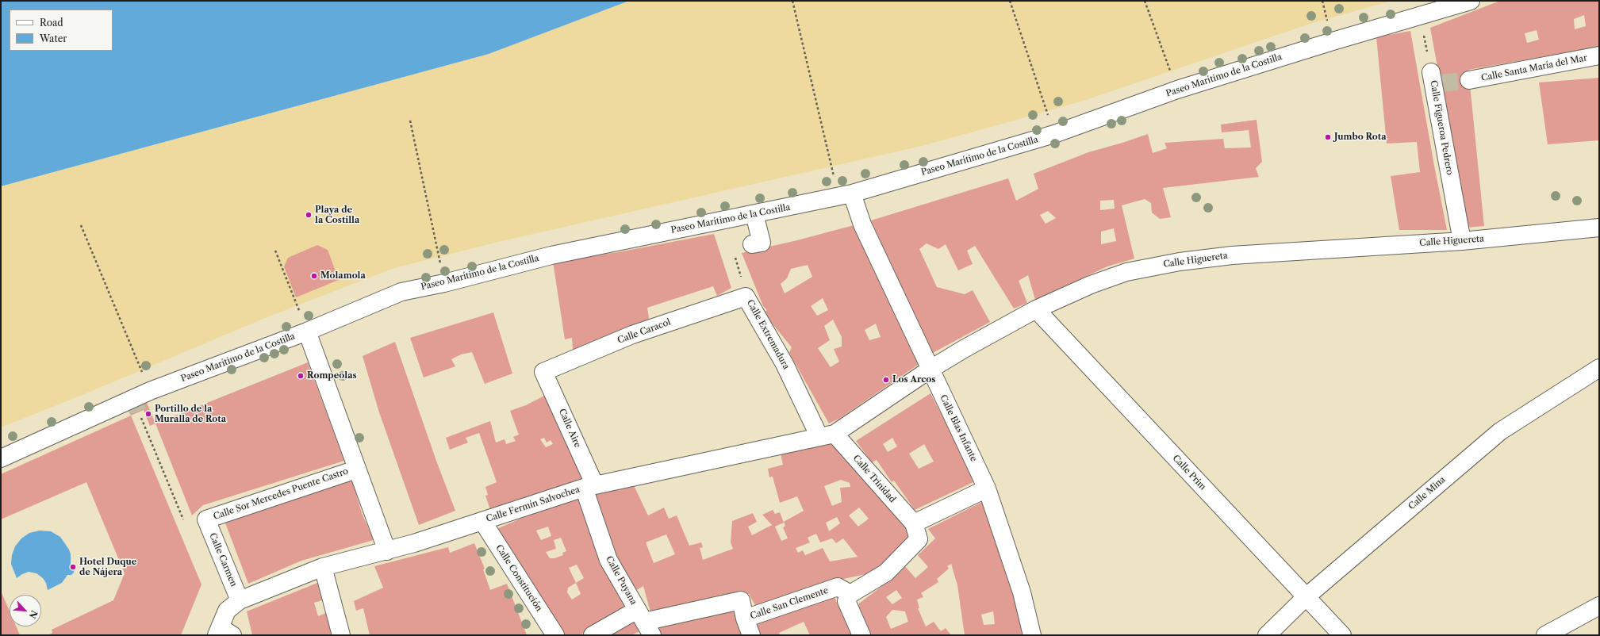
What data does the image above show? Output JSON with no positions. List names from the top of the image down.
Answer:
{
  "streets": {
    "street": [
      "Calle Santa María del Mar",
      "Paseo Marítimo de la Costilla",
      "Calle Figueroa Pedrero",
      "Calle Higuereta",
      "Calle Caracol",
      "Calle Extremadura",
      "Calle Aire",
      "Calle Blas Infante",
      "Calle Prim",
      "Calle Trinidad",
      "Calle Mina",
      "Calle Sor Mercedes Puente Castro",
      "Calle Fermín Salvochea",
      "Calle Carmen",
      "Calle Constitución",
      "Calle Puyana",
      "Calle San Clemente"
    ]
  },
  "crossings": [
    ["Paseo Marítimo de la Costilla", "Calle Figueroa Pedrero"],
    ["Paseo Marítimo de la Costilla", "Calle Blas Infante"],
    ["Calle Figueroa Pedrero", "Calle Higuereta"],
    ["Calle Higuereta", "Calle Extremadura"],
    ["Calle Higuereta", "Calle Blas Infante"],
    ["Calle Higuereta", "Calle Prim"],
    ["Calle Higuereta", "Calle Trinidad"],
    ["Calle Higuereta", "Calle Fermín Salvochea"],
    ["Calle Caracol", "Calle Extremadura"],
    ["Calle Caracol", "Calle Aire"],
    ["Calle Extremadura", "Calle Trinidad"],
    ["Calle Extremadura", "Calle Fermín Salvochea"],
    ["Calle Aire", "Calle Fermín Salvochea"],
    ["Calle Aire", "Calle Puyana"],
    ["Calle Prim", "Calle Mina"],
    ["Calle Trinidad", "Calle Fermín Salvochea"],
    ["Calle Sor Mercedes Puente Castro", "Calle Carmen"],
    ["Calle Fermín Salvochea", "Calle Carmen"],
    ["Calle Fermín Salvochea", "Calle Constitución"],
    ["Calle Fermín Salvochea", "Calle Puyana"]
  ],
  "places": [
    "Jumbo Rota",
    "Playa de la Costilla",
    "Molamola",
    "Rompeolas",
    "Los Arcos",
    "Portillo de la Muralla de Rota",
    "Hotel Duque de Nájera"
  ],
  "legend": ["Road", "Water"],
  "north": "bottom right"
}
